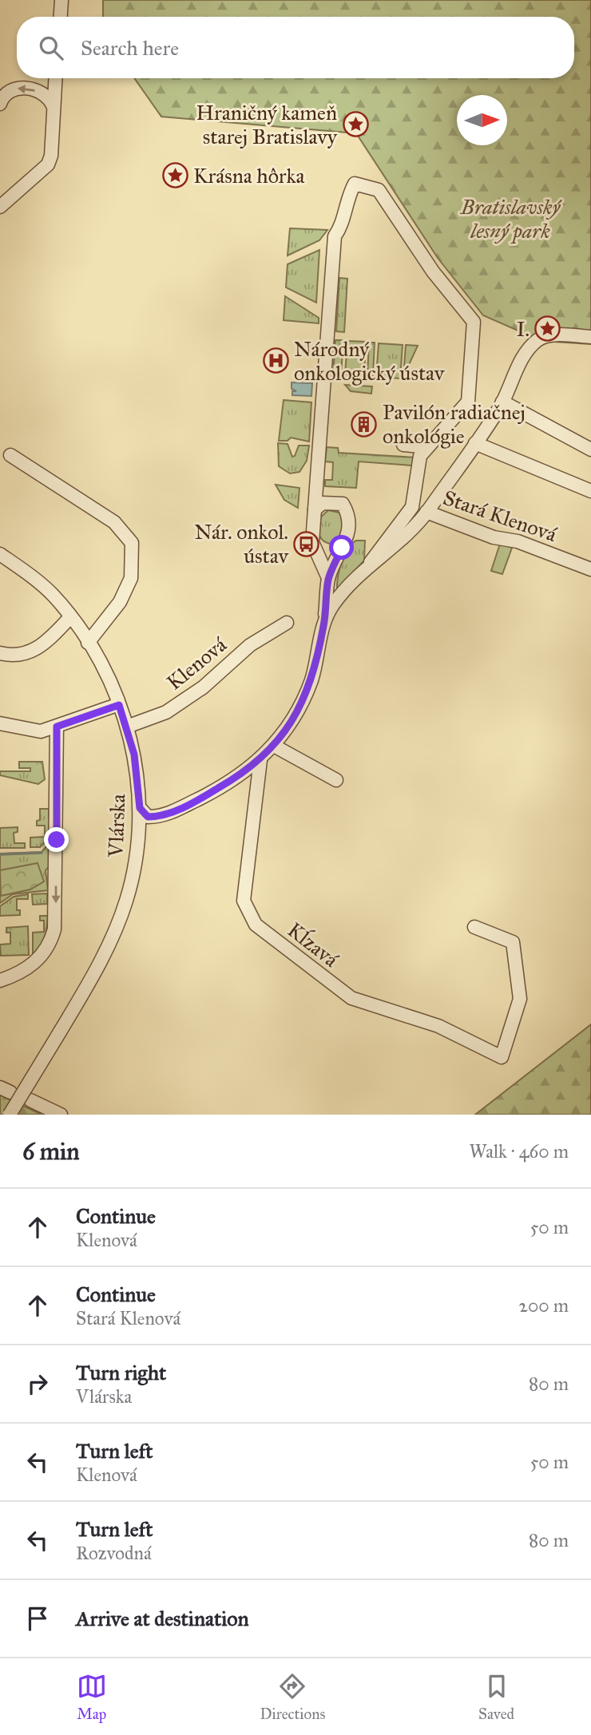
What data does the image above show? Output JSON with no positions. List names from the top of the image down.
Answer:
{
  "streets": {
    "street": [
      "Stará Klenová",
      "Klenová",
      "Vlárska",
      "Kĺzavá"
    ]
  },
  "crossings": [
    ["Stará Klenová", "Vlárska"],
    ["Stará Klenová", "Kĺzavá"],
    ["Klenová", "Vlárska"]
  ],
  "parks": ["Bratislavský lesný park"],
  "places": {
    "place": ["Hraničný kameň starej Bratislavy", "Krásna hôrka", "I."],
    "hospital": ["Národný onkologický ústav"],
    "building": ["Pavilón radiačnej onkológie"],
    "bus stop": ["Nár. onkol. ústav"]
  },
  "north": "right",
  "page": {
    "search": "Search here",
    "heading": ["6 min", "Walk · 460 m"],
    "list": [
      ["Continue", "Klenová", "50 m"],
      ["Continue", "Stará Klenová", "200 m"],
      ["Turn right", "Vlárska", "80 m"],
      ["Turn left", "Klenová", "50 m"],
      ["Turn left", "Rozvodná", "80 m"],
      "Arrive at destination"
    ],
    "nav": ["Map", "Directions", "Saved"]
  }
}
